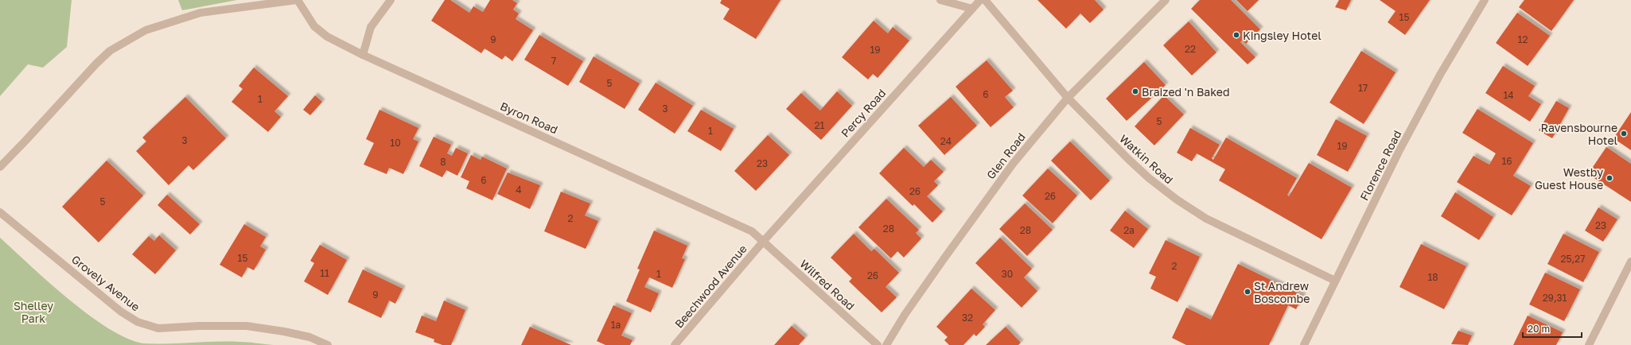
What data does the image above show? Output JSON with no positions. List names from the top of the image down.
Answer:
{
  "streets": {
    "street": [
      "Percy Road",
      "Byron Road",
      "Glen Road",
      "Watkin Road",
      "Florence Road",
      "Grovely Avenue",
      "Wilfred Road",
      "Beechwood Avenue"
    ]
  },
  "crossings": [
    ["Percy Road", "Byron Road"],
    ["Percy Road", "Wilfred Road"],
    ["Percy Road", "Beechwood Avenue"],
    ["Byron Road", "Wilfred Road"],
    ["Byron Road", "Beechwood Avenue"],
    ["Glen Road", "Watkin Road"],
    ["Watkin Road", "Florence Road"],
    ["Wilfred Road", "Beechwood Avenue"]
  ],
  "parks": ["Shelley Park"],
  "places": [
    "Kingsley Hotel",
    "Braized 'n Baked",
    "Ravensbourne Hotel",
    "Westby Guest House",
    "St Andrew Boscombe"
  ],
  "house_numbers": [
    "15",
    "9",
    "12",
    "22",
    "19",
    "7",
    "5",
    "17",
    "6",
    "14",
    "1",
    "3",
    "5",
    "21",
    "1",
    "3",
    "24",
    "10",
    "19",
    "16",
    "8",
    "23",
    "6",
    "4",
    "26",
    "26",
    "5",
    "2",
    "23",
    "28",
    "28",
    "2a",
    "15",
    "25,27",
    "2",
    "11",
    "1",
    "30",
    "26",
    "18",
    "9",
    "29,31",
    "32",
    "1a"
  ],
  "scale_bar": "20 m"
}
